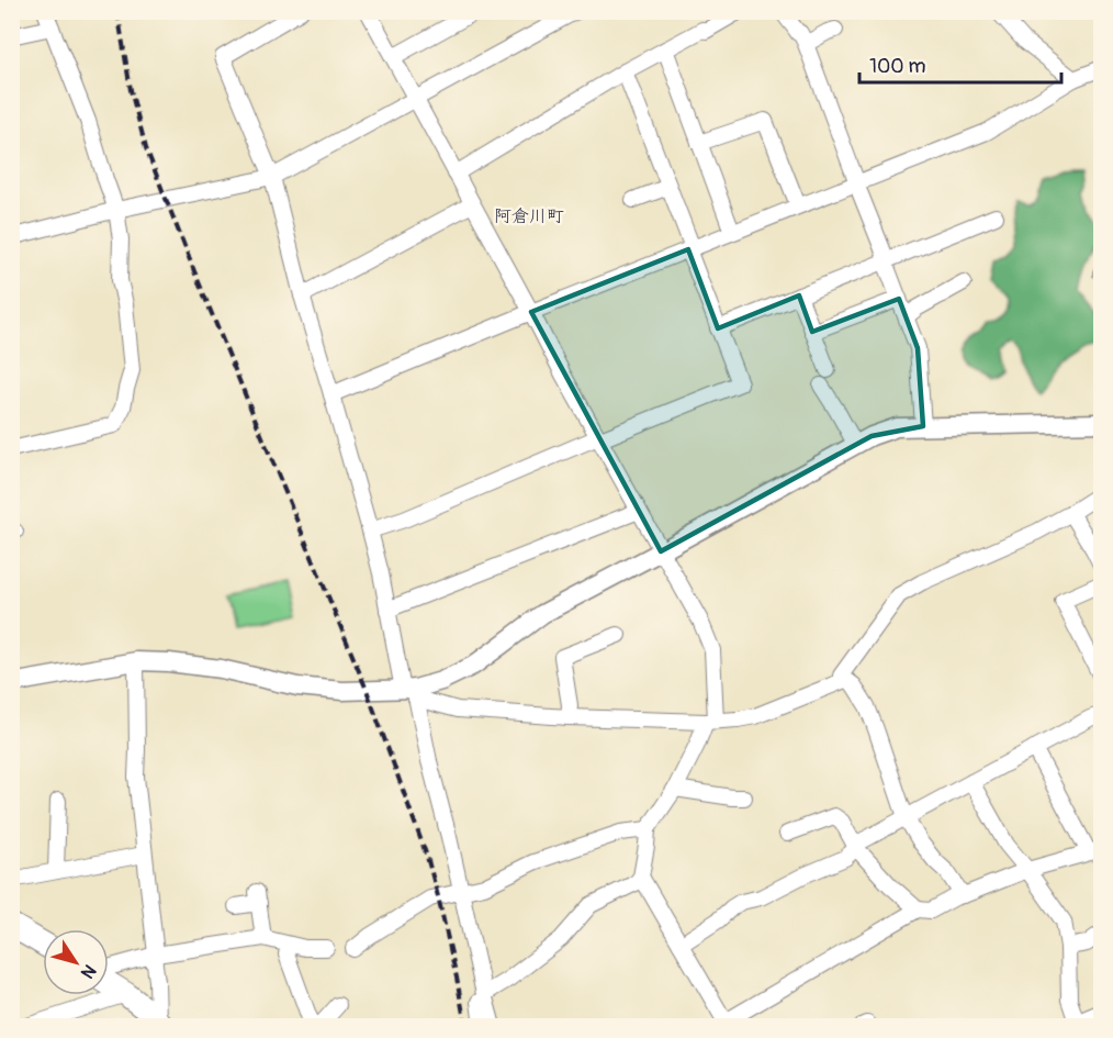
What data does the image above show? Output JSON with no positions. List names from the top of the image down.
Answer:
{
  "districts": ["阿倉川町"],
  "scale_bar": "100 m",
  "north": "bottom right"
}
